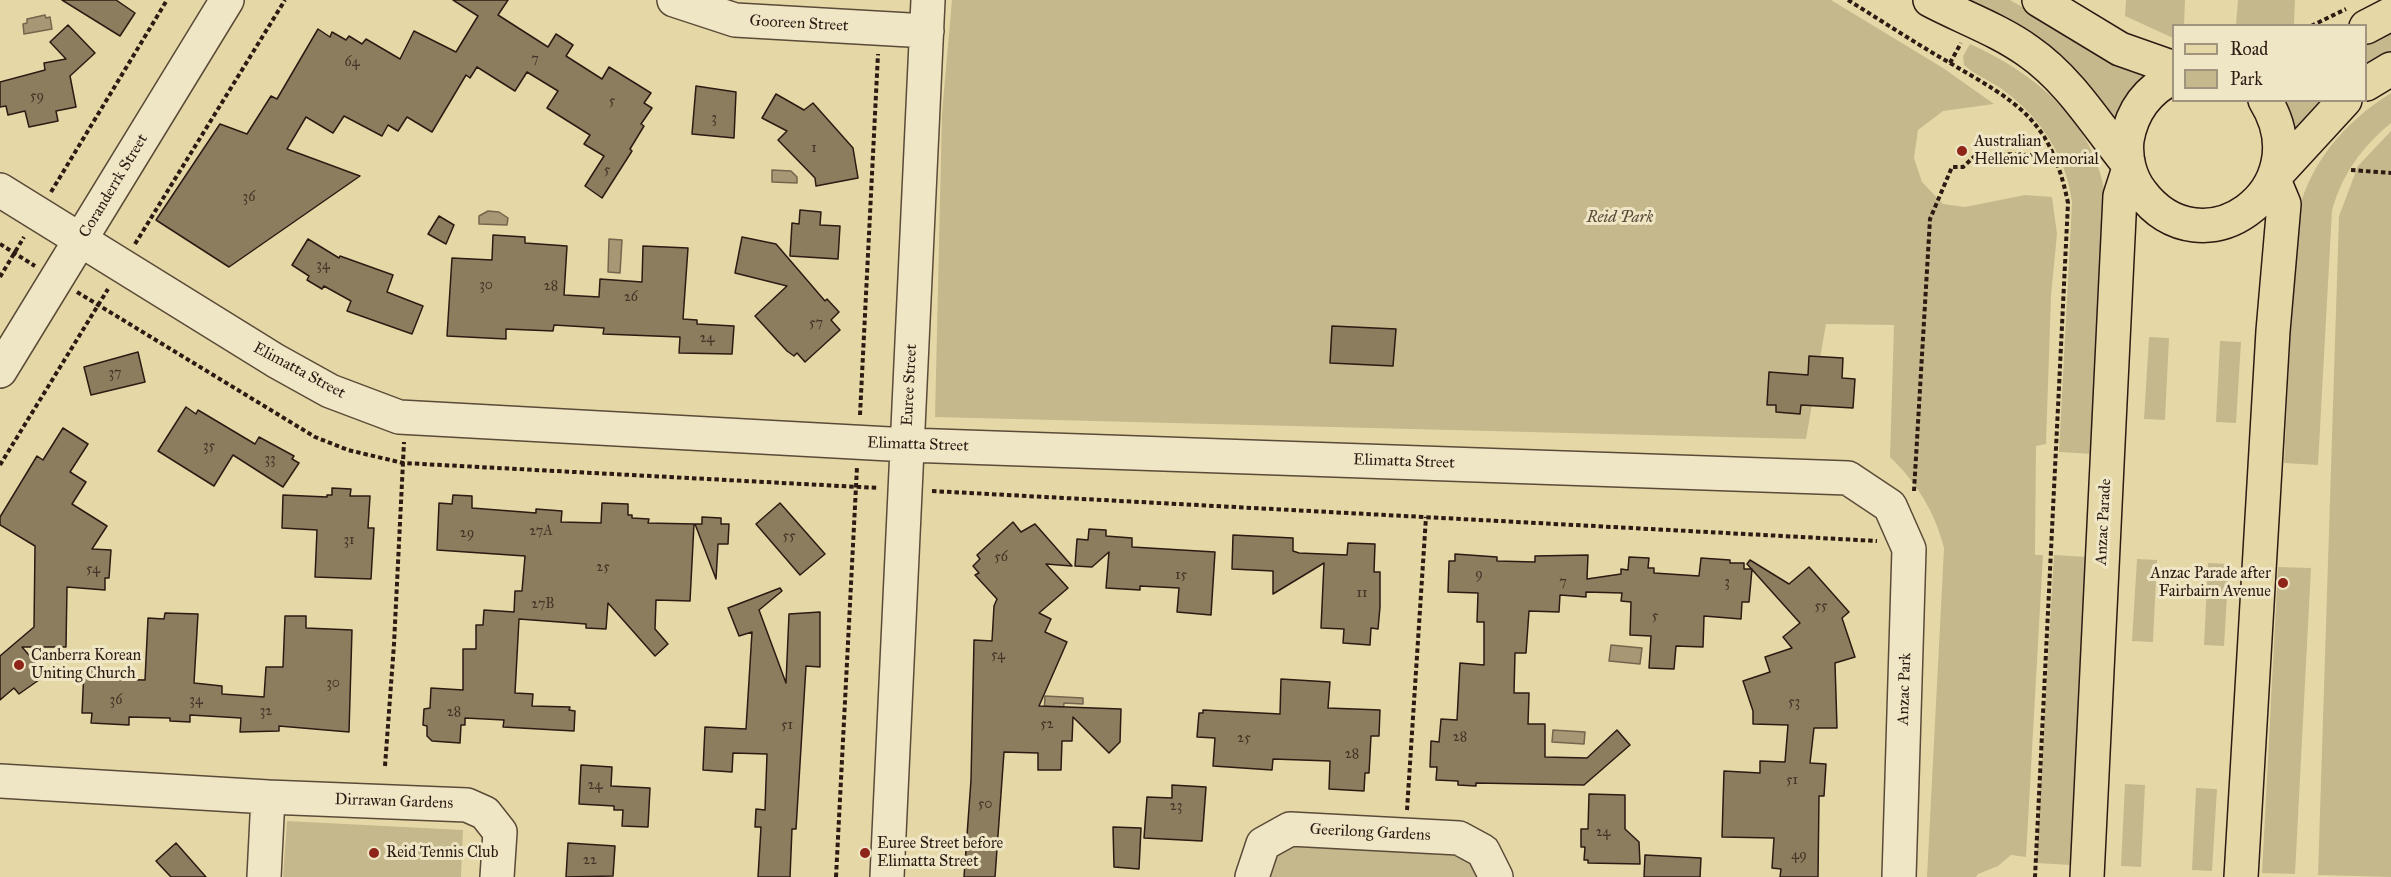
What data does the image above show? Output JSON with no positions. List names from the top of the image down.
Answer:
{
  "streets": {
    "main road": ["Anzac Parade"],
    "street": [
      "Gooreen Street",
      "Coranderrk Street",
      "Elimatta Street",
      "Euree Street",
      "Anzac Park",
      "Dirrawan Gardens",
      "Geerilong Gardens"
    ]
  },
  "crossings": [
    ["Gooreen Street", "Euree Street"],
    ["Coranderrk Street", "Elimatta Street"],
    ["Elimatta Street", "Euree Street"],
    ["Elimatta Street", "Anzac Park"]
  ],
  "parks": ["Reid Park"],
  "places": [
    "Australian Hellenic Memorial",
    "Anzac Parade after Fairbairn Avenue",
    "Canberra Korean Uniting Church",
    "Reid Tennis Club",
    "Euree Street before Elimatta Street"
  ],
  "house_numbers": [
    "7",
    "64",
    "59",
    "5",
    "3",
    "1",
    "5",
    "36",
    "34",
    "30",
    "28",
    "26",
    "57",
    "24",
    "37",
    "35",
    "33",
    "27A",
    "29",
    "55",
    "31",
    "56",
    "25",
    "54",
    "9",
    "15",
    "7",
    "3",
    "11",
    "27B",
    "55",
    "5",
    "54",
    "30",
    "36",
    "34",
    "53",
    "32",
    "28",
    "52",
    "51",
    "28",
    "25",
    "28",
    "51",
    "24",
    "50",
    "23",
    "24",
    "49",
    "22"
  ],
  "legend": ["Road", "Park"]
}
